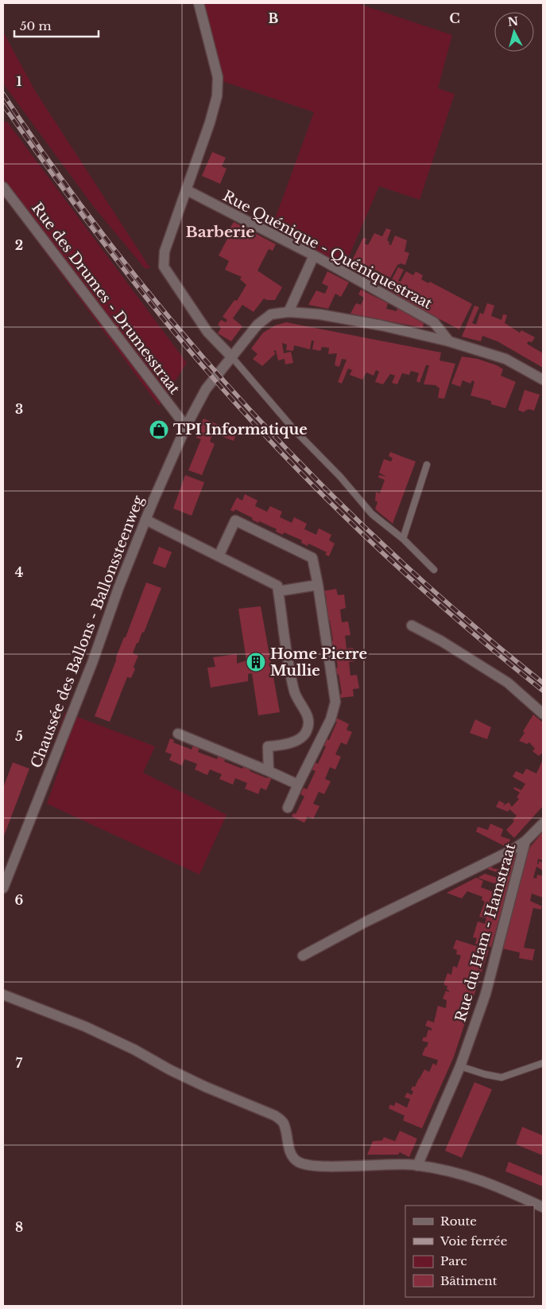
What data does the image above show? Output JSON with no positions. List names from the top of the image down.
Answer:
{
  "streets": {
    "street": [
      "Rue Quénique - Quéniquestraat",
      "Rue des Drumes - Drumesstraat",
      "Chaussée des Ballons - Ballonssteenweg",
      "Rue du Ham - Hamstraat"
    ]
  },
  "crossings": [
    ["Rue Quénique - Quéniquestraat", "Chaussée des Ballons - Ballonssteenweg"],
    ["Rue des Drumes - Drumesstraat", "Chaussée des Ballons - Ballonssteenweg"]
  ],
  "districts": ["Barberie"],
  "places": {
    "shop": ["TPI Informatique"],
    "building": ["Home Pierre Mullie"]
  },
  "legend": [
    "Route",
    "Voie ferrée",
    "Parc",
    "Bâtiment"
  ],
  "scale_bar": "50 m",
  "north": "top",
  "grid": {
    "columns": ["B", "C"],
    "rows": [
      "1",
      "2",
      "3",
      "4",
      "5",
      "6",
      "7",
      "8"
    ]
  }
}
